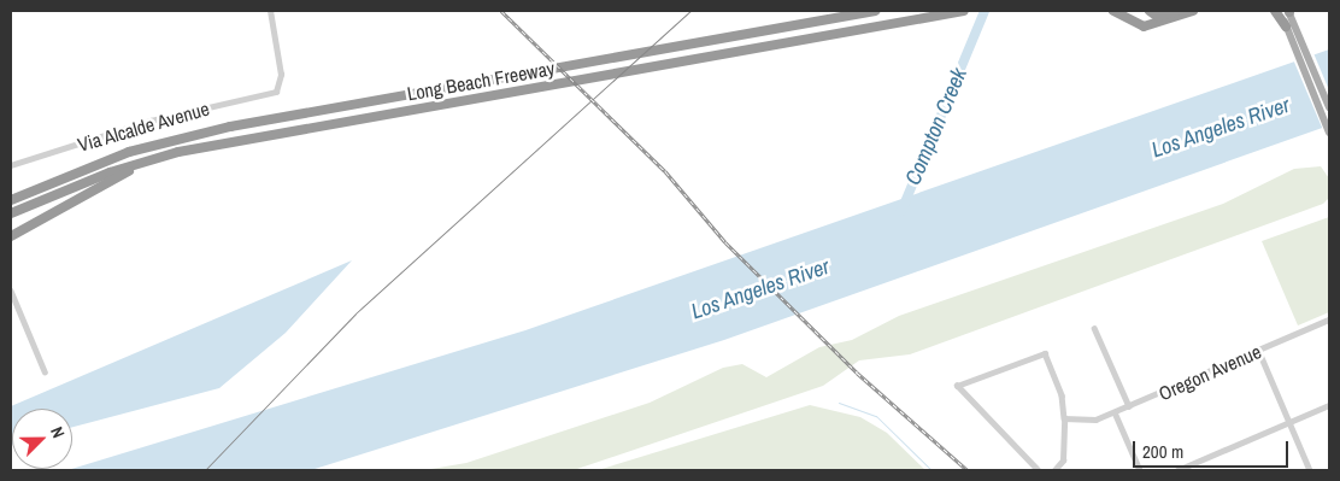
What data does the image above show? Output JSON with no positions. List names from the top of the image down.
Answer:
{
  "streets": {
    "highway": ["Long Beach Freeway"],
    "street": ["Via Alcalde Avenue", "Oregon Avenue"]
  },
  "water": ["Compton Creek", "Los Angeles River"],
  "scale_bar": "200 m",
  "north": "top right"
}
